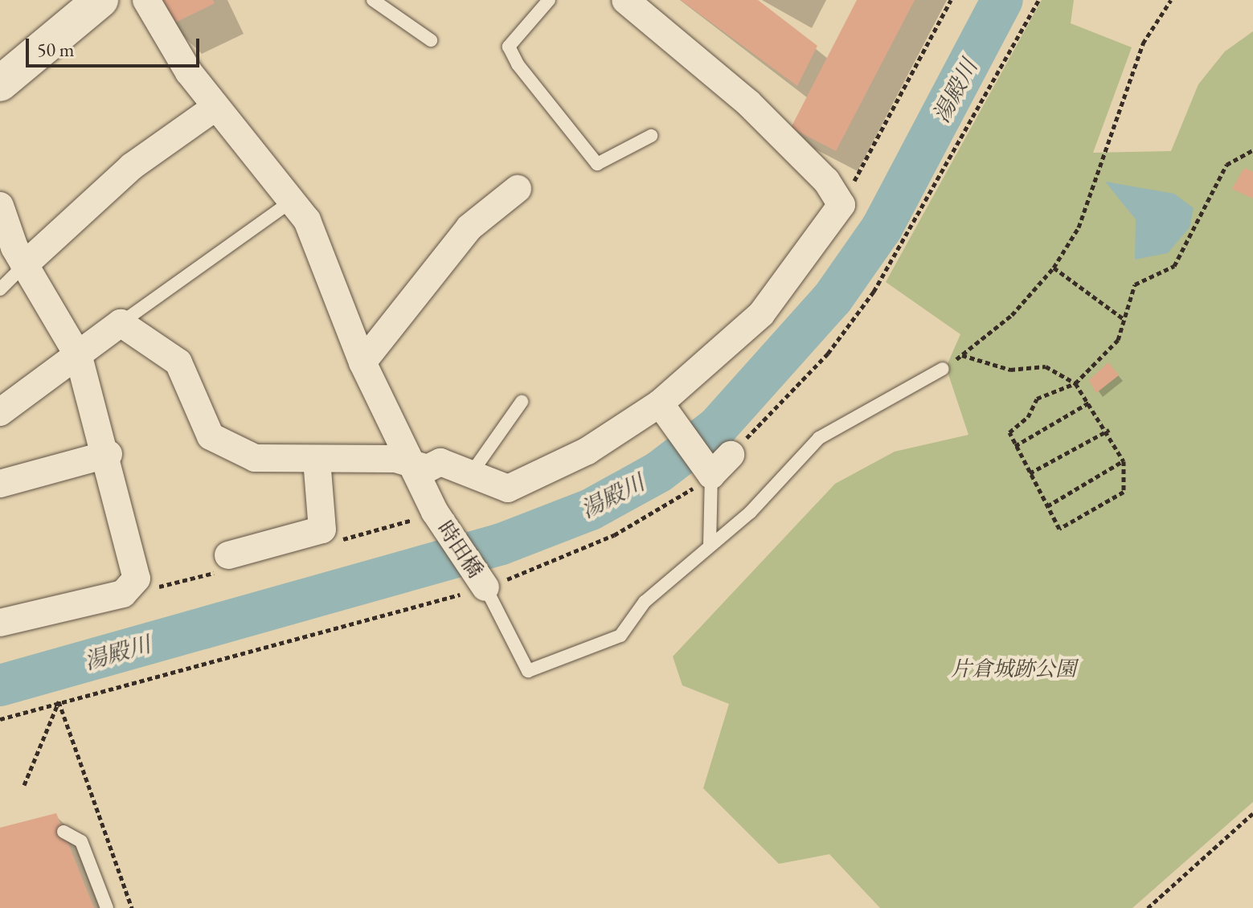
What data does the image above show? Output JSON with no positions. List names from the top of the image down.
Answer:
{
  "streets": {
    "street": ["時田橋"]
  },
  "water": ["湯殿川"],
  "parks": ["片倉城跡公園"],
  "scale_bar": "50 m"
}
